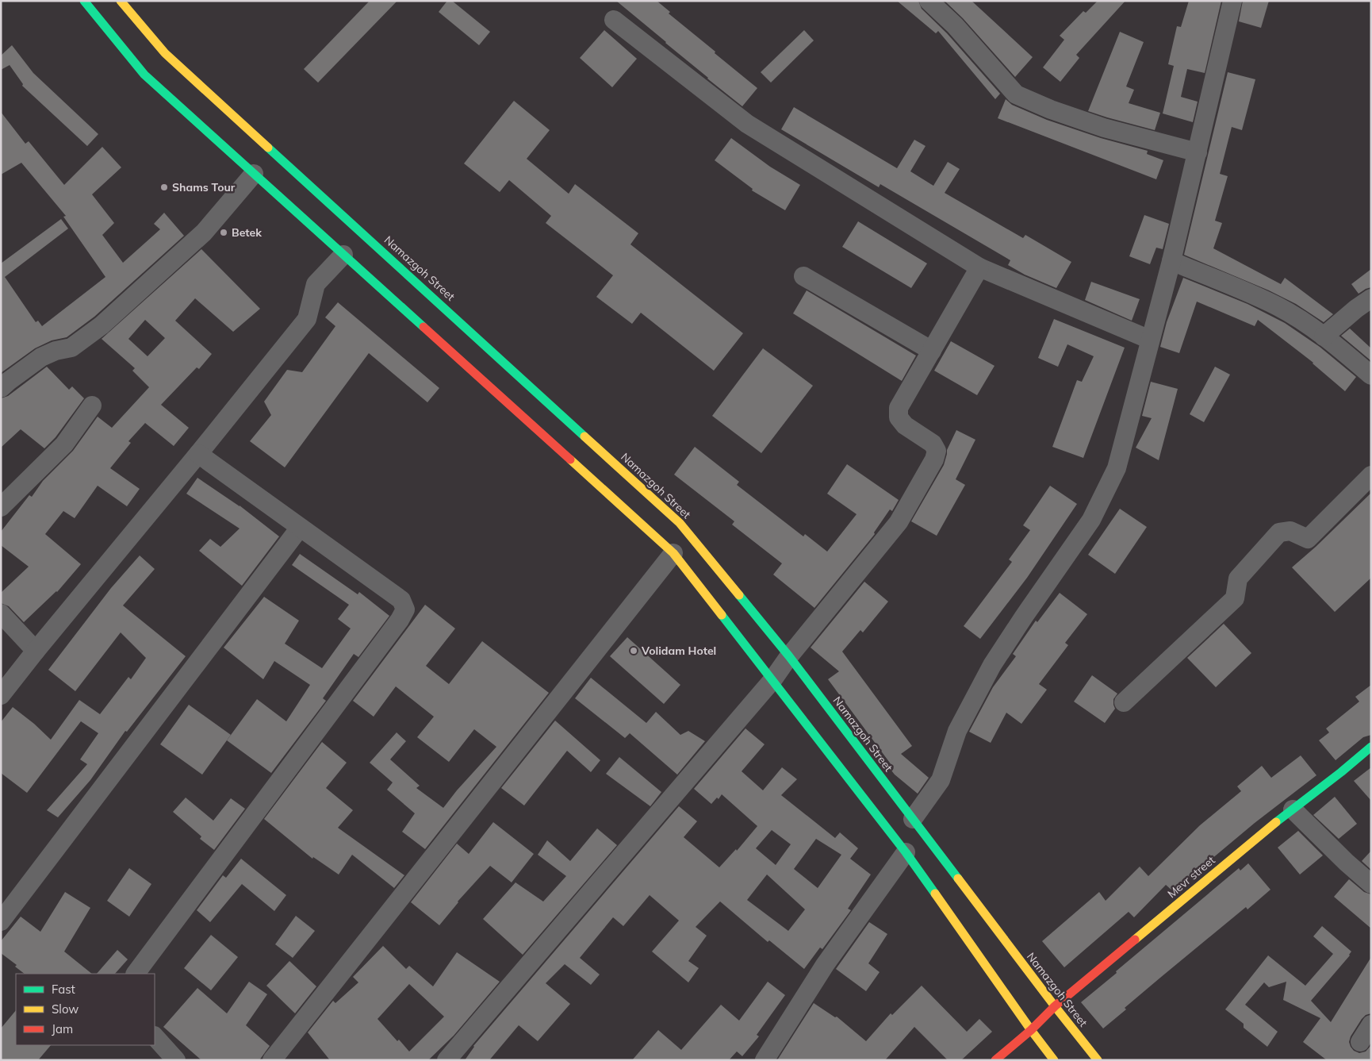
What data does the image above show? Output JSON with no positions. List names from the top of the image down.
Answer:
{
  "streets": {
    "main road": ["Namazgoh Street", "Mevr street"]
  },
  "crossings": [
    ["Namazgoh Street", "Mevr street"]
  ],
  "places": ["Shams Tour", "Betek", "Volidam Hotel"],
  "legend": ["Fast", "Slow", "Jam"]
}
